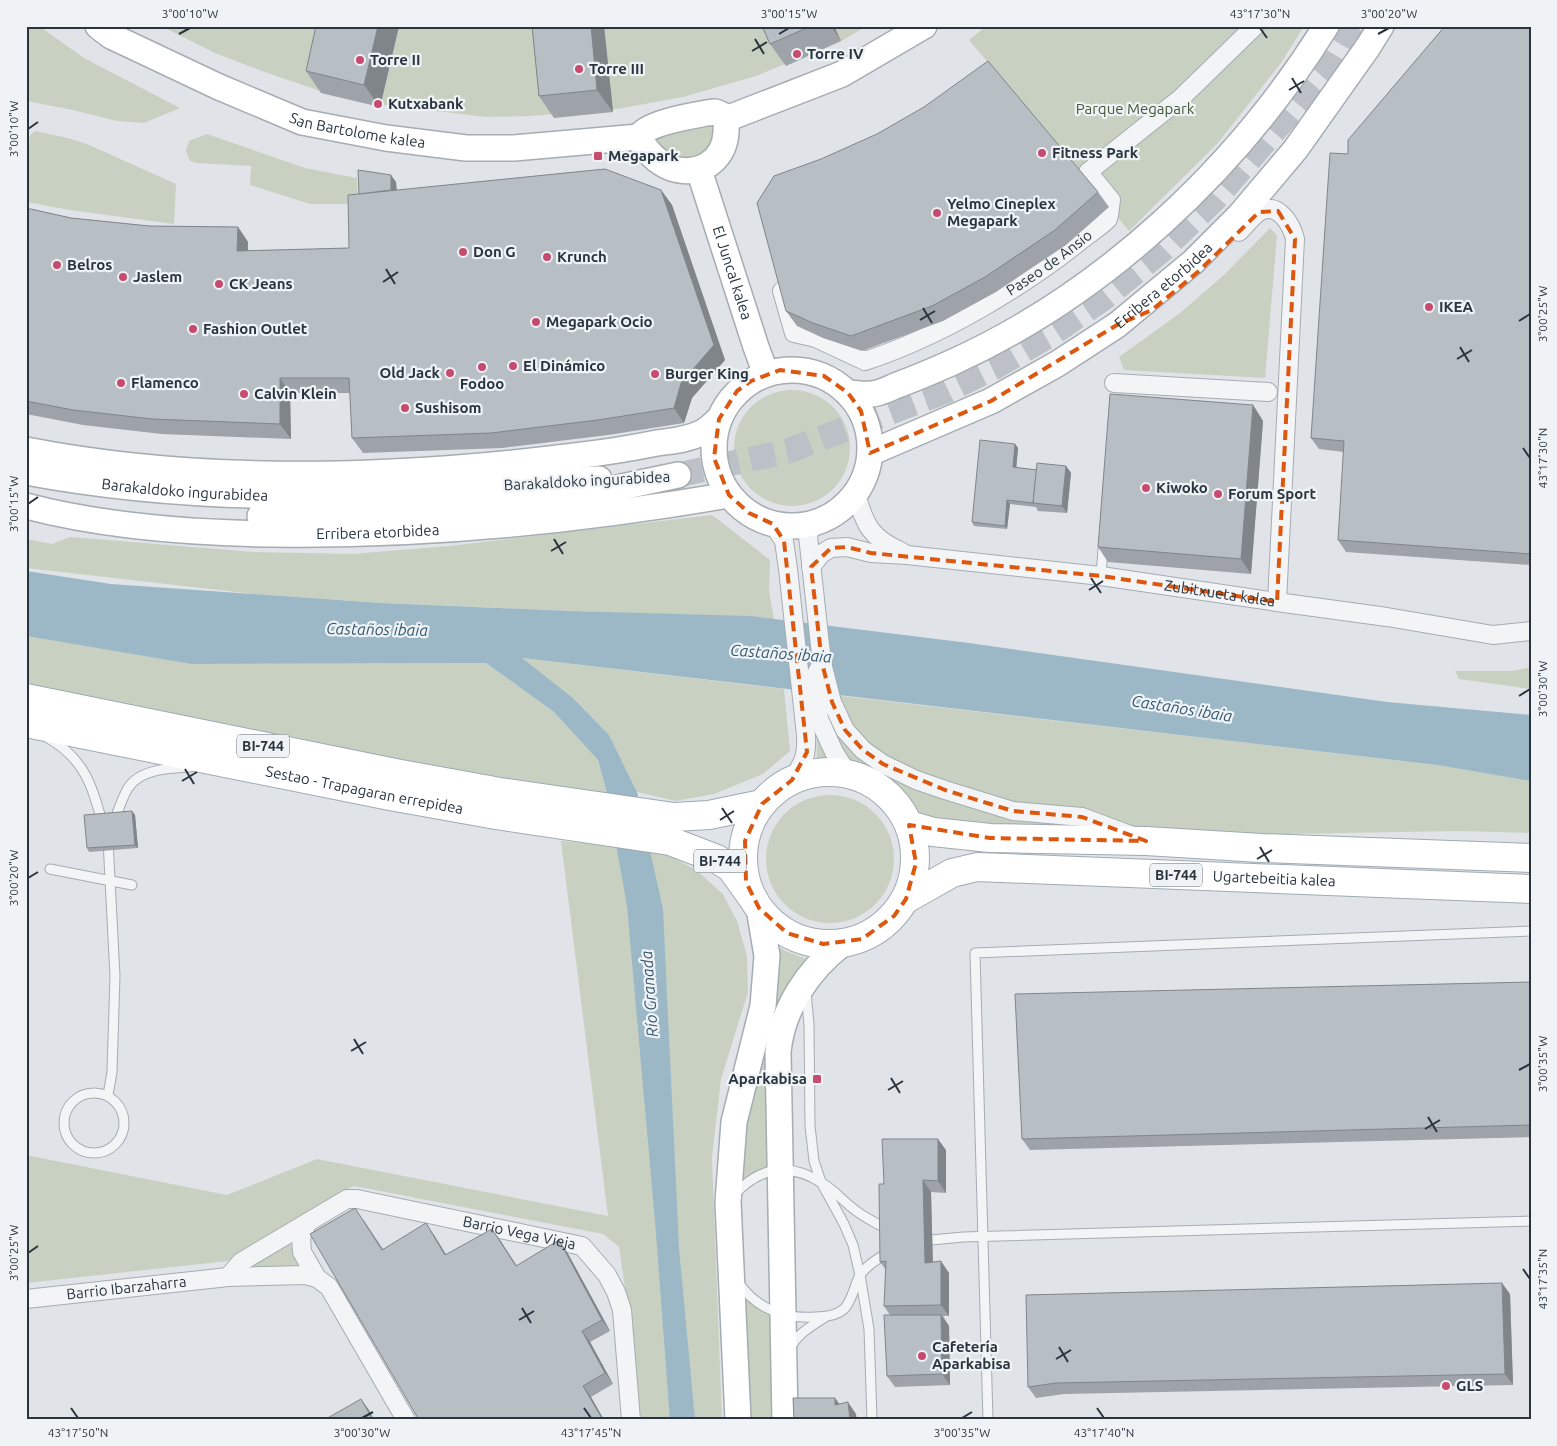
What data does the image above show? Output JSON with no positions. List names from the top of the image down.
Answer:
{
  "streets": {
    "main road": ["BI-744", "Sestao - Trapagaran errepidea", "Ugartebeitia kalea"],
    "street": [
      "San Bartolome kalea",
      "Paseo de Ansio",
      "El Juncal kalea",
      "Erribera etorbidea",
      "Barakaldoko ingurabidea",
      "Zubitxueta kalea",
      "Barrio Vega Vieja",
      "Barrio Ibarzaharra"
    ]
  },
  "crossings": [
    ["El Juncal kalea", "Erribera etorbidea"],
    ["El Juncal kalea", "Zubitxueta kalea"],
    ["Erribera etorbidea", "Zubitxueta kalea"],
    ["BI-744", "Sestao - Trapagaran errepidea"],
    ["BI-744", "Ugartebeitia kalea"],
    ["Barrio Vega Vieja", "Barrio Ibarzaharra"]
  ],
  "water": ["Castaños ibaia", "Río Granada"],
  "parks": ["Parque Megapark"],
  "places": {
    "other": [
      "Torre IV",
      "Torre II",
      "Torre III",
      "Kutxabank",
      "Fitness Park",
      "Yelmo Cineplex Megapark",
      "Don G",
      "Krunch",
      "Belros",
      "Jaslem",
      "CK Jeans",
      "IKEA",
      "Megapark Ocio",
      "Fashion Outlet",
      "El Dinámico",
      "Fodoo",
      "Old Jack",
      "Burger King",
      "Flamenco",
      "Calvin Klein",
      "Sushisom",
      "Kiwoko",
      "Forum Sport",
      "Cafetería Aparkabisa",
      "GLS"
    ],
    "transit": ["Megapark", "Aparkabisa"]
  },
  "coordinates": [
    "3°00'10\"W",
    "3°00'15\"W",
    "43°17'30\"N",
    "3°00'20\"W",
    "3°00'25\"W",
    "3°00'30\"W",
    "3°00'35\"W",
    "43°17'35\"N",
    "43°17'50\"N",
    "43°17'45\"N",
    "43°17'40\"N"
  ]
}
